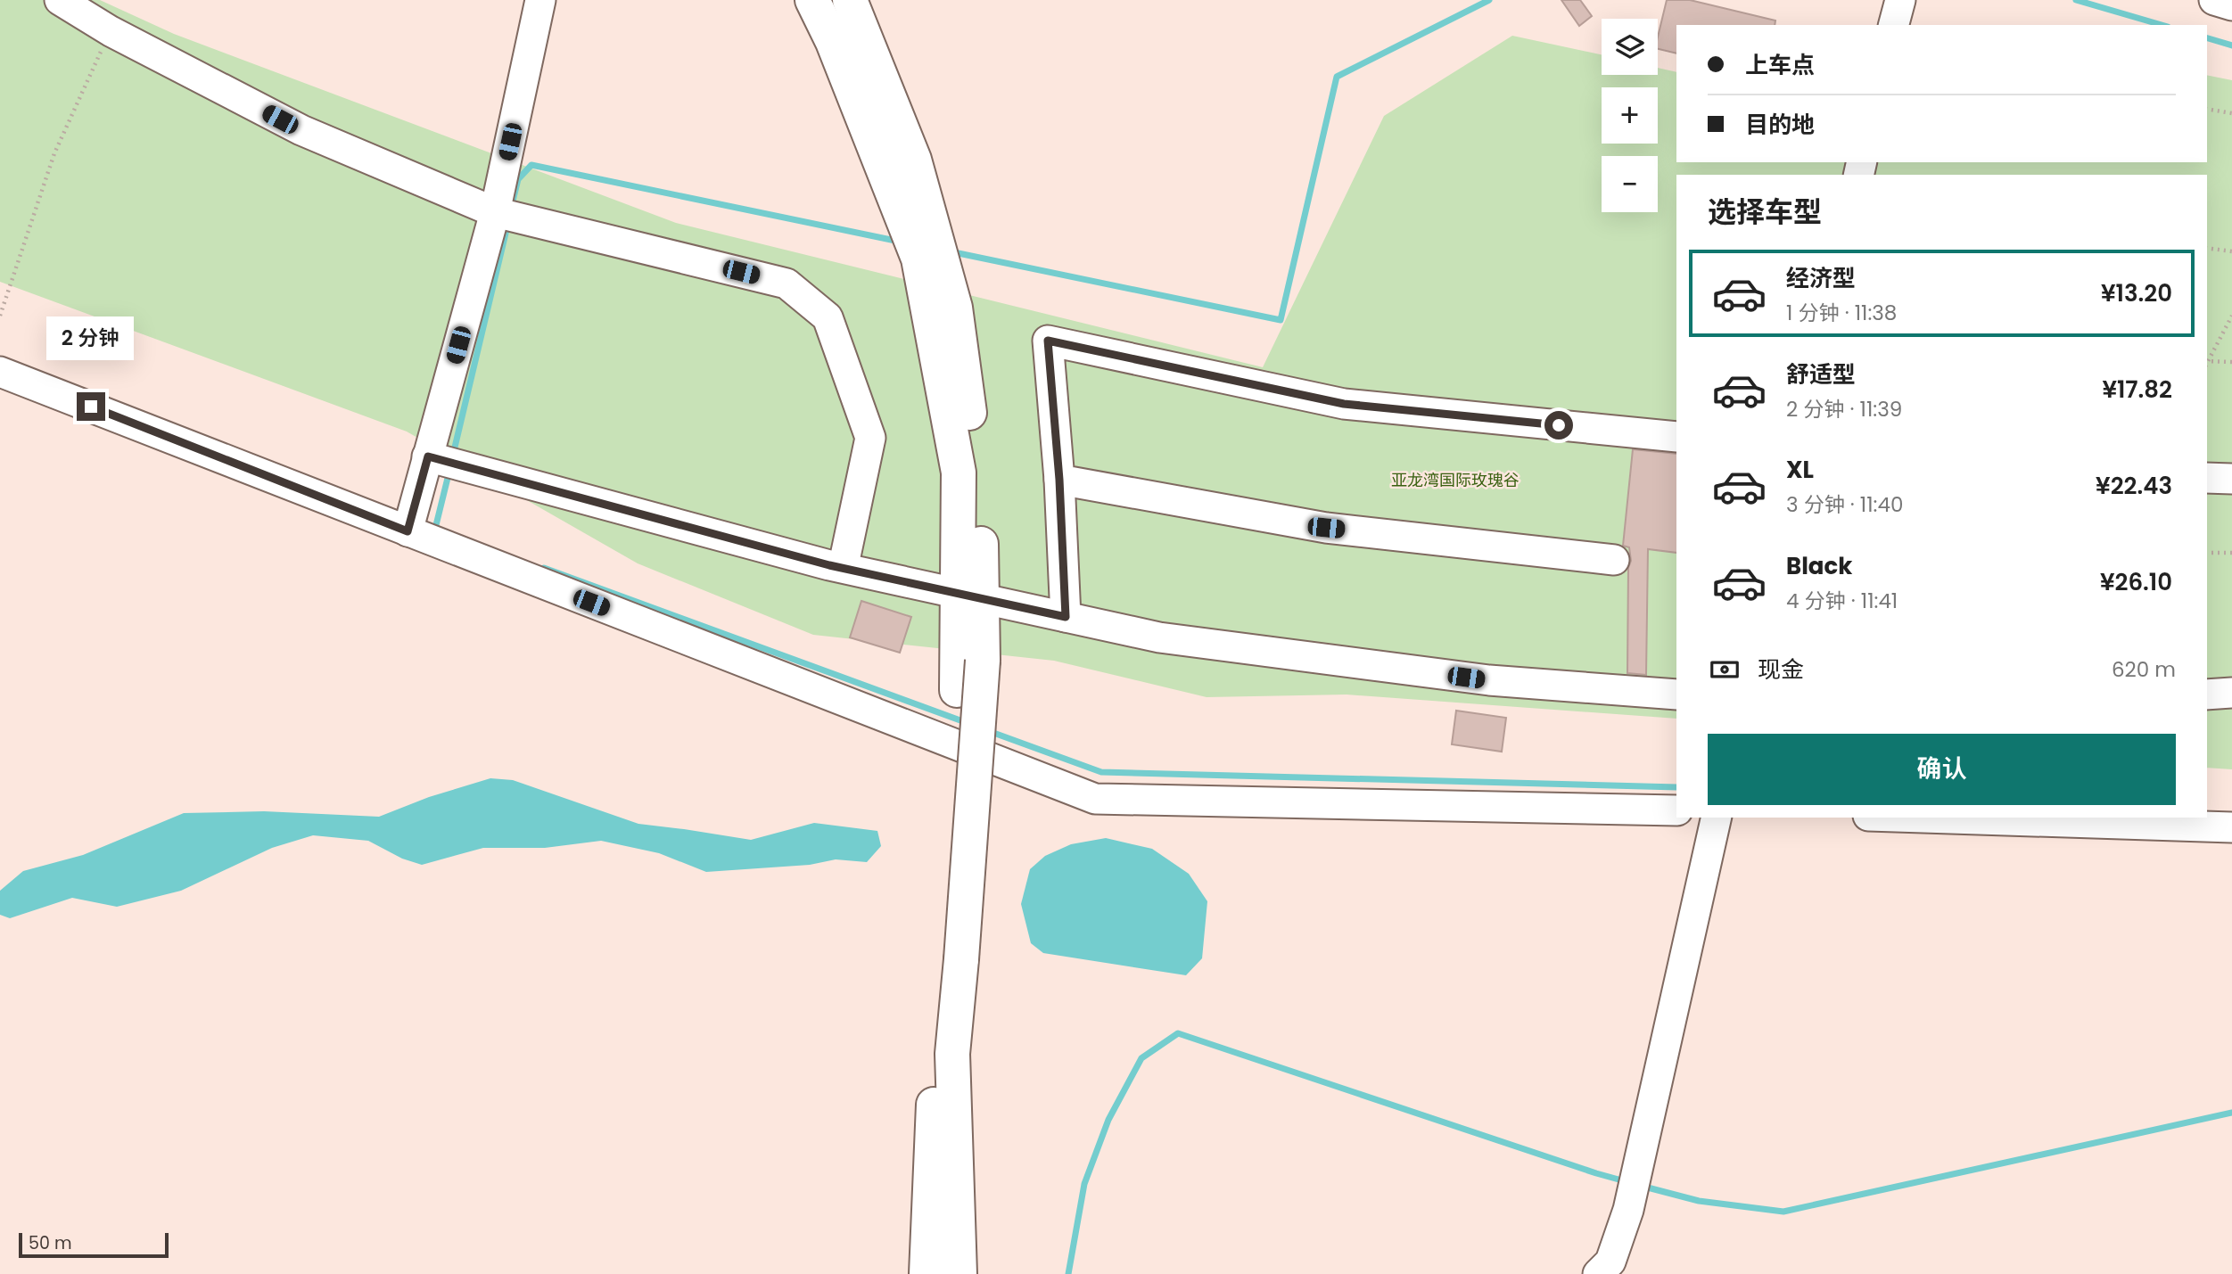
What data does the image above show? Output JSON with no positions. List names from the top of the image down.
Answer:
{
  "parks": ["亚龙湾国际玫瑰谷"],
  "scale_bar": "50 m",
  "page": {
    "map_buttons": ["+", "−"],
    "banner": ["上车点", "目的地"],
    "heading": "选择车型",
    "list": [
      {
        "name": "经济型",
        "note": "1 分钟 · 11:38",
        "value": "¥13.20"
      },
      {
        "name": "舒适型",
        "note": "2 分钟 · 11:39",
        "value": "¥17.82"
      },
      {
        "name": "XL",
        "note": "3 分钟 · 11:40",
        "value": "¥22.43"
      },
      {
        "name": "Black",
        "note": "4 分钟 · 11:41",
        "value": "¥26.10"
      }
    ],
    "bubble": "2 分钟",
    "pay": ["现金", "620 m"],
    "buttons": "确认",
    "scale": "50 m"
  }
}
